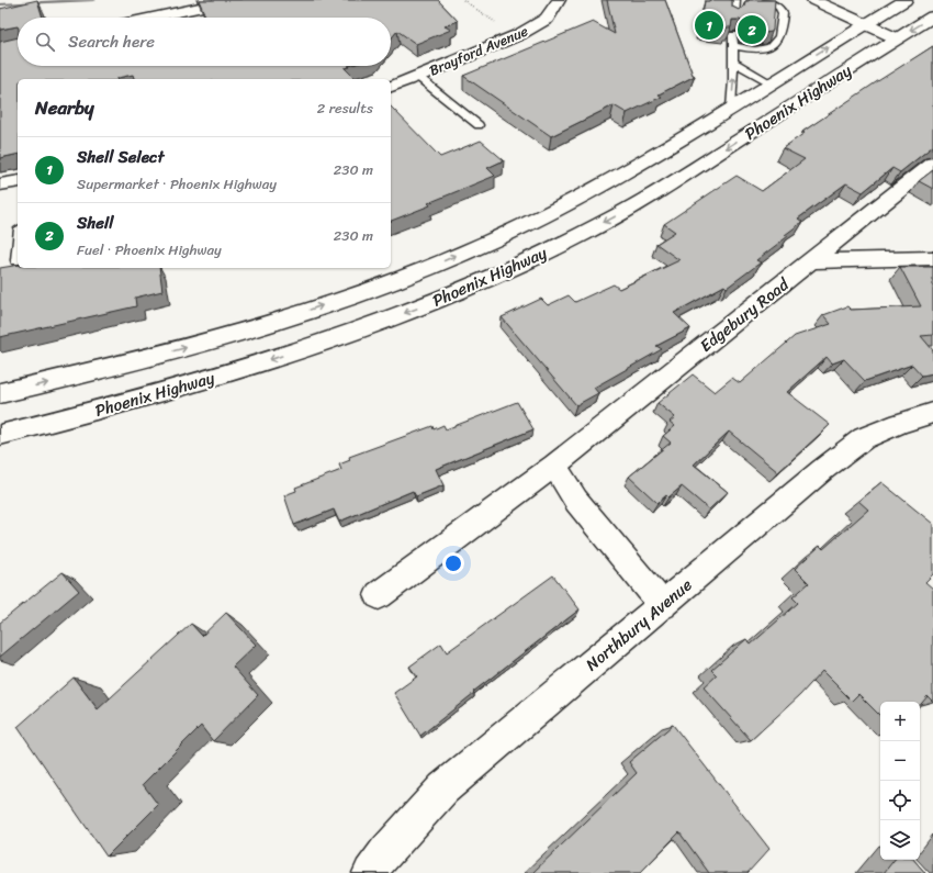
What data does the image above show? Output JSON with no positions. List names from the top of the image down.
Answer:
{
  "streets": {
    "main road": [
      "Brayford Avenue",
      "Phoenix Highway",
      "Edgebury Road",
      "Northbury Avenue"
    ]
  },
  "page": {
    "pins": ["1", "2"],
    "search": "Search here",
    "heading": ["Nearby", "2 results"],
    "list": [
      {
        "mark": "1",
        "name": "Shell Select",
        "note": "Supermarket · Phoenix Highway",
        "value": "230 m"
      },
      {
        "mark": "2",
        "name": "Shell",
        "note": "Fuel · Phoenix Highway",
        "value": "230 m"
      }
    ],
    "map_buttons": ["+", "−"]
  }
}
